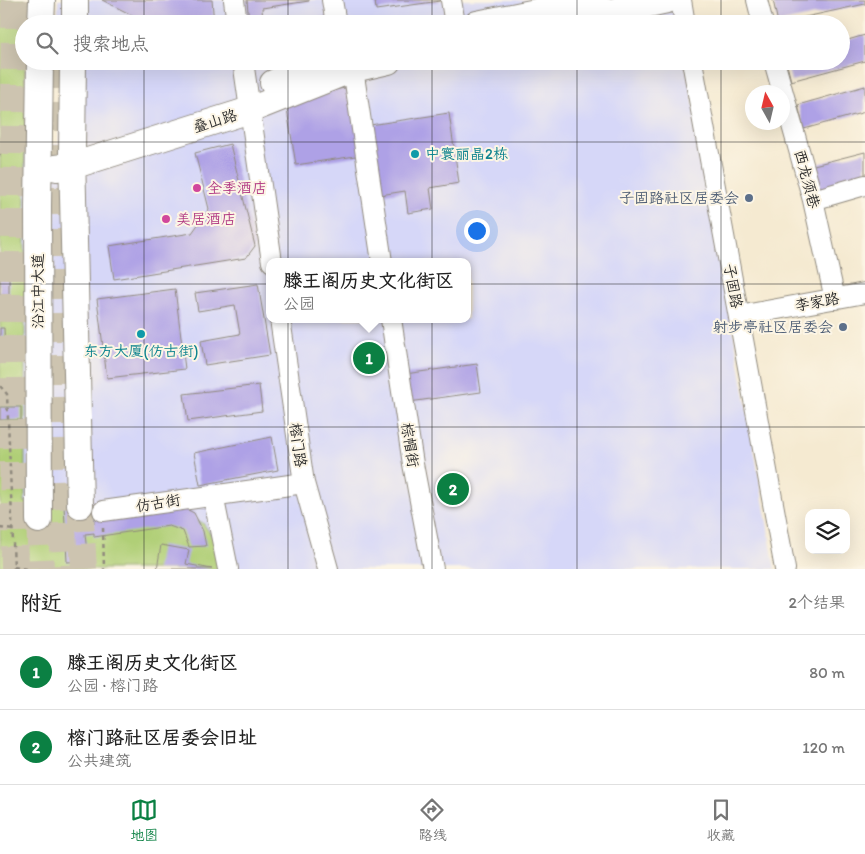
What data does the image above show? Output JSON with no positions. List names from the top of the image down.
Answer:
{
  "streets": {
    "main road": ["叠山路", "沿江中大道"],
    "street": [
      "西龙须巷",
      "子固路",
      "李家路",
      "榕门路",
      "棕帽街",
      "仿古街"
    ]
  },
  "crossings": [
    ["叠山路", "沿江中大道"],
    ["西龙须巷", "李家路"],
    ["子固路", "李家路"],
    ["榕门路", "仿古街"]
  ],
  "places": [
    "中寰丽晶2栋",
    "全季酒店",
    "子固路社区居委会",
    "美居酒店",
    "射步亭社区居委会",
    "东方大厦(仿古街)"
  ],
  "north": "top",
  "page": {
    "search": "搜索地点",
    "popup": ["滕王阁历史文化街区", "公园"],
    "pins": ["1", "2"],
    "heading": ["附近", "2个结果"],
    "list": [
      {
        "mark": "1",
        "name": "滕王阁历史文化街区",
        "note": "公园 · 榕门路",
        "value": "80 m"
      },
      {
        "mark": "2",
        "name": "榕门路社区居委会旧址",
        "note": "公共建筑",
        "value": "120 m"
      }
    ],
    "nav": ["地图", "路线", "收藏"]
  }
}
